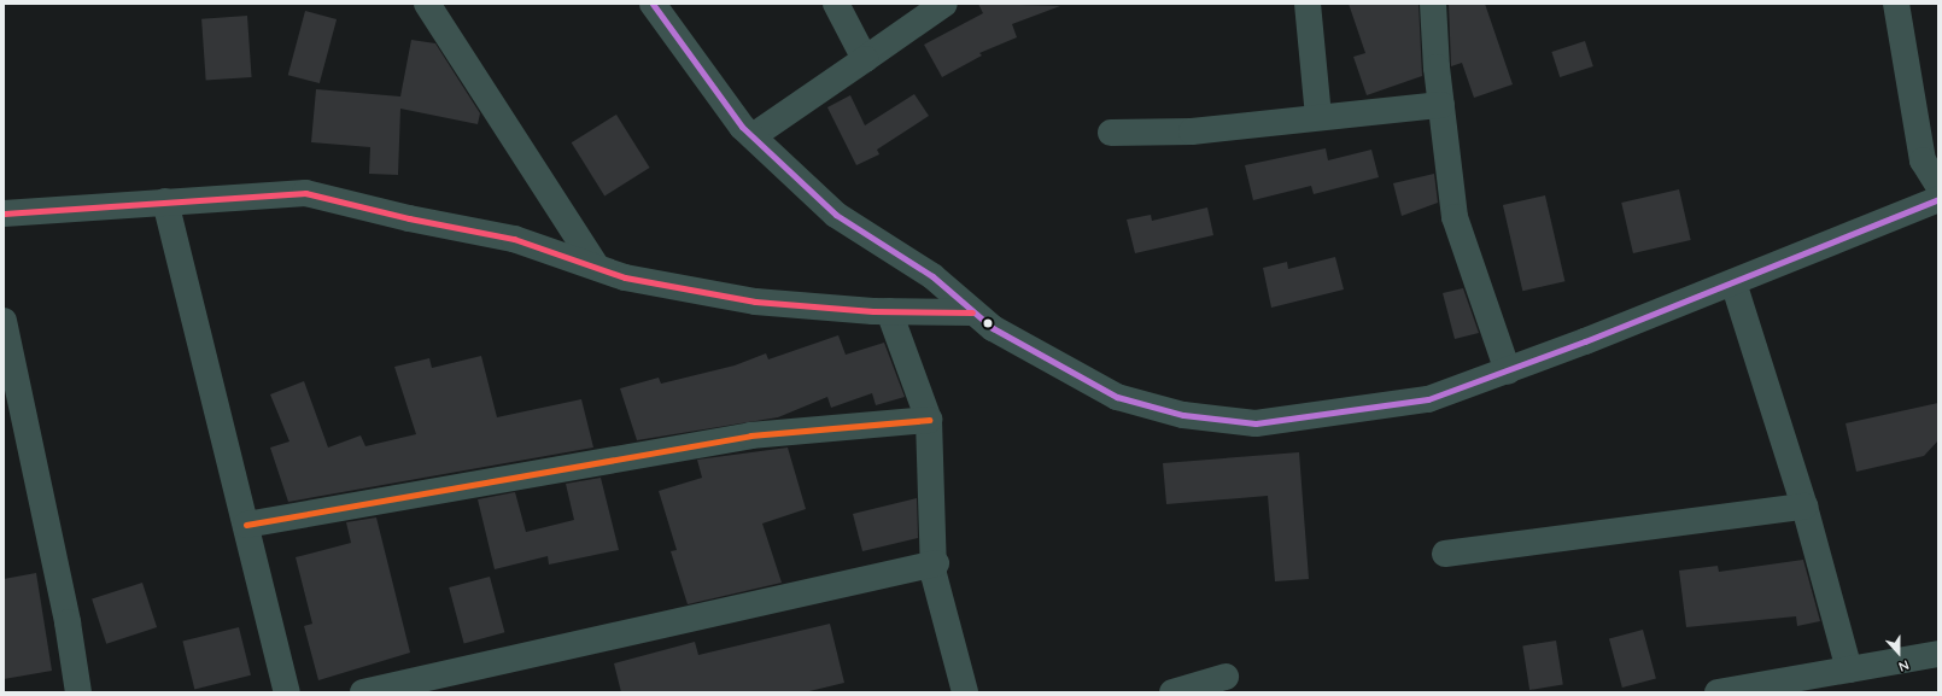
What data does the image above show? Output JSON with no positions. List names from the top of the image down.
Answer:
{
  "north": "bottom"
}
